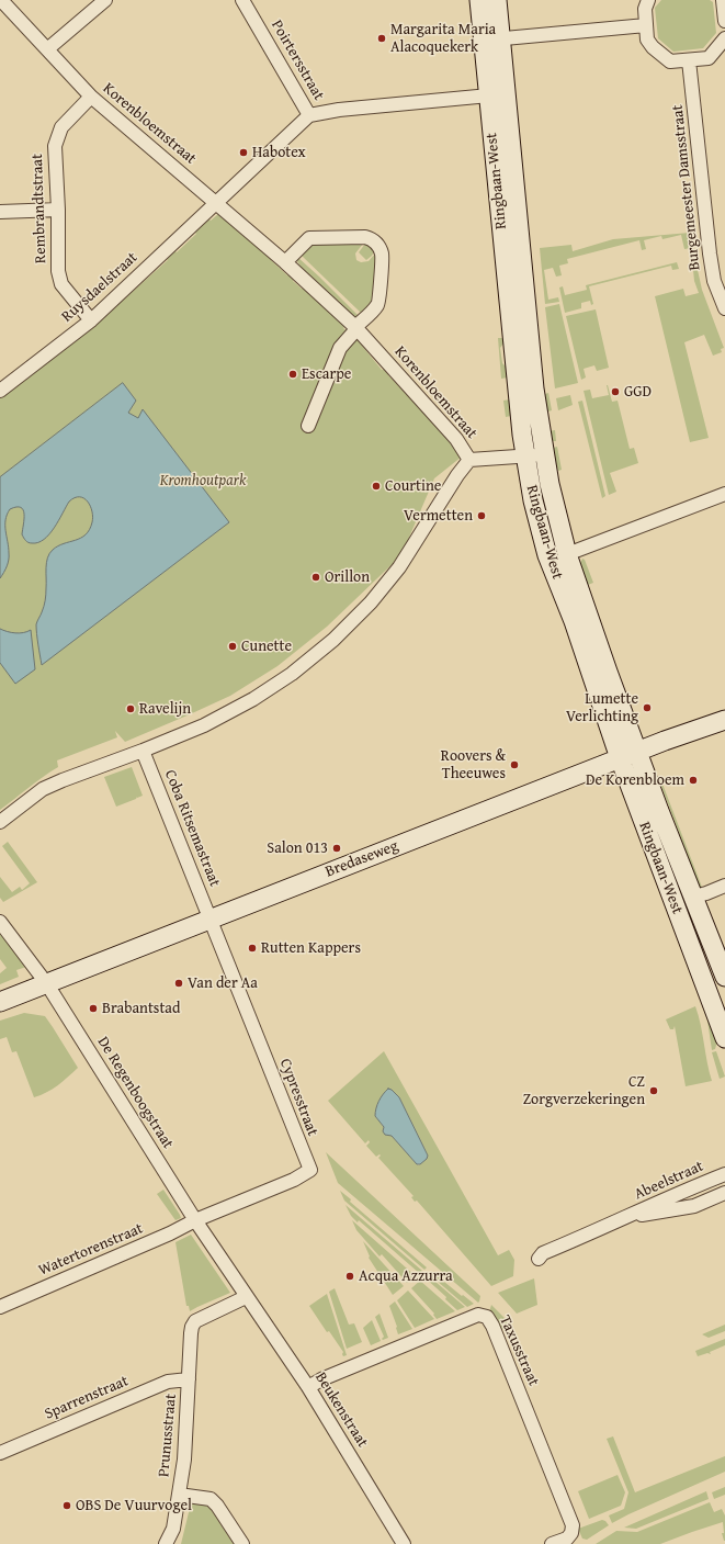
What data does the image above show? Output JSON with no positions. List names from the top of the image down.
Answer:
{
  "streets": {
    "main road": ["Ringbaan-West", "Bredaseweg"],
    "street": [
      "Poirtersstraat",
      "Korenbloemstraat",
      "Burgemeester Damsstraat",
      "Rembrandtstraat",
      "Ruysdaelstraat",
      "Coba Ritsemastraat",
      "De Regenboogstraat",
      "Cypresstraat",
      "Abeelstraat",
      "Watertorenstraat",
      "Taxusstraat",
      "Sparrenstraat",
      "Beukenstraat",
      "Prunusstraat"
    ]
  },
  "crossings": [
    ["Poirtersstraat", "Ruysdaelstraat"],
    ["Korenbloemstraat", "Ringbaan-West"],
    ["Korenbloemstraat", "Rembrandtstraat"],
    ["Korenbloemstraat", "Ruysdaelstraat"],
    ["Ringbaan-West", "Bredaseweg"],
    ["Rembrandtstraat", "Ruysdaelstraat"],
    ["Coba Ritsemastraat", "Bredaseweg"],
    ["Coba Ritsemastraat", "Cypresstraat"],
    ["Bredaseweg", "De Regenboogstraat"],
    ["Bredaseweg", "Cypresstraat"],
    ["De Regenboogstraat", "Cypresstraat"],
    ["De Regenboogstraat", "Watertorenstraat"],
    ["De Regenboogstraat", "Beukenstraat"],
    ["De Regenboogstraat", "Prunusstraat"],
    ["Cypresstraat", "Watertorenstraat"],
    ["Taxusstraat", "Beukenstraat"],
    ["Sparrenstraat", "Prunusstraat"],
    ["Beukenstraat", "Prunusstraat"]
  ],
  "parks": ["Kromhoutpark"],
  "places": [
    "Margarita Maria Alacoquekerk",
    "Habotex",
    "Escarpe",
    "GGD",
    "Courtine",
    "Vermetten",
    "Orillon",
    "Cunette",
    "Lumette Verlichting",
    "Ravelijn",
    "Roovers & Theeuwes",
    "De Korenbloem",
    "Salon 013",
    "Rutten Kappers",
    "Van der Aa",
    "Brabantstad",
    "CZ Zorgverzekeringen",
    "Acqua Azzurra",
    "OBS De Vuurvogel"
  ]
}
